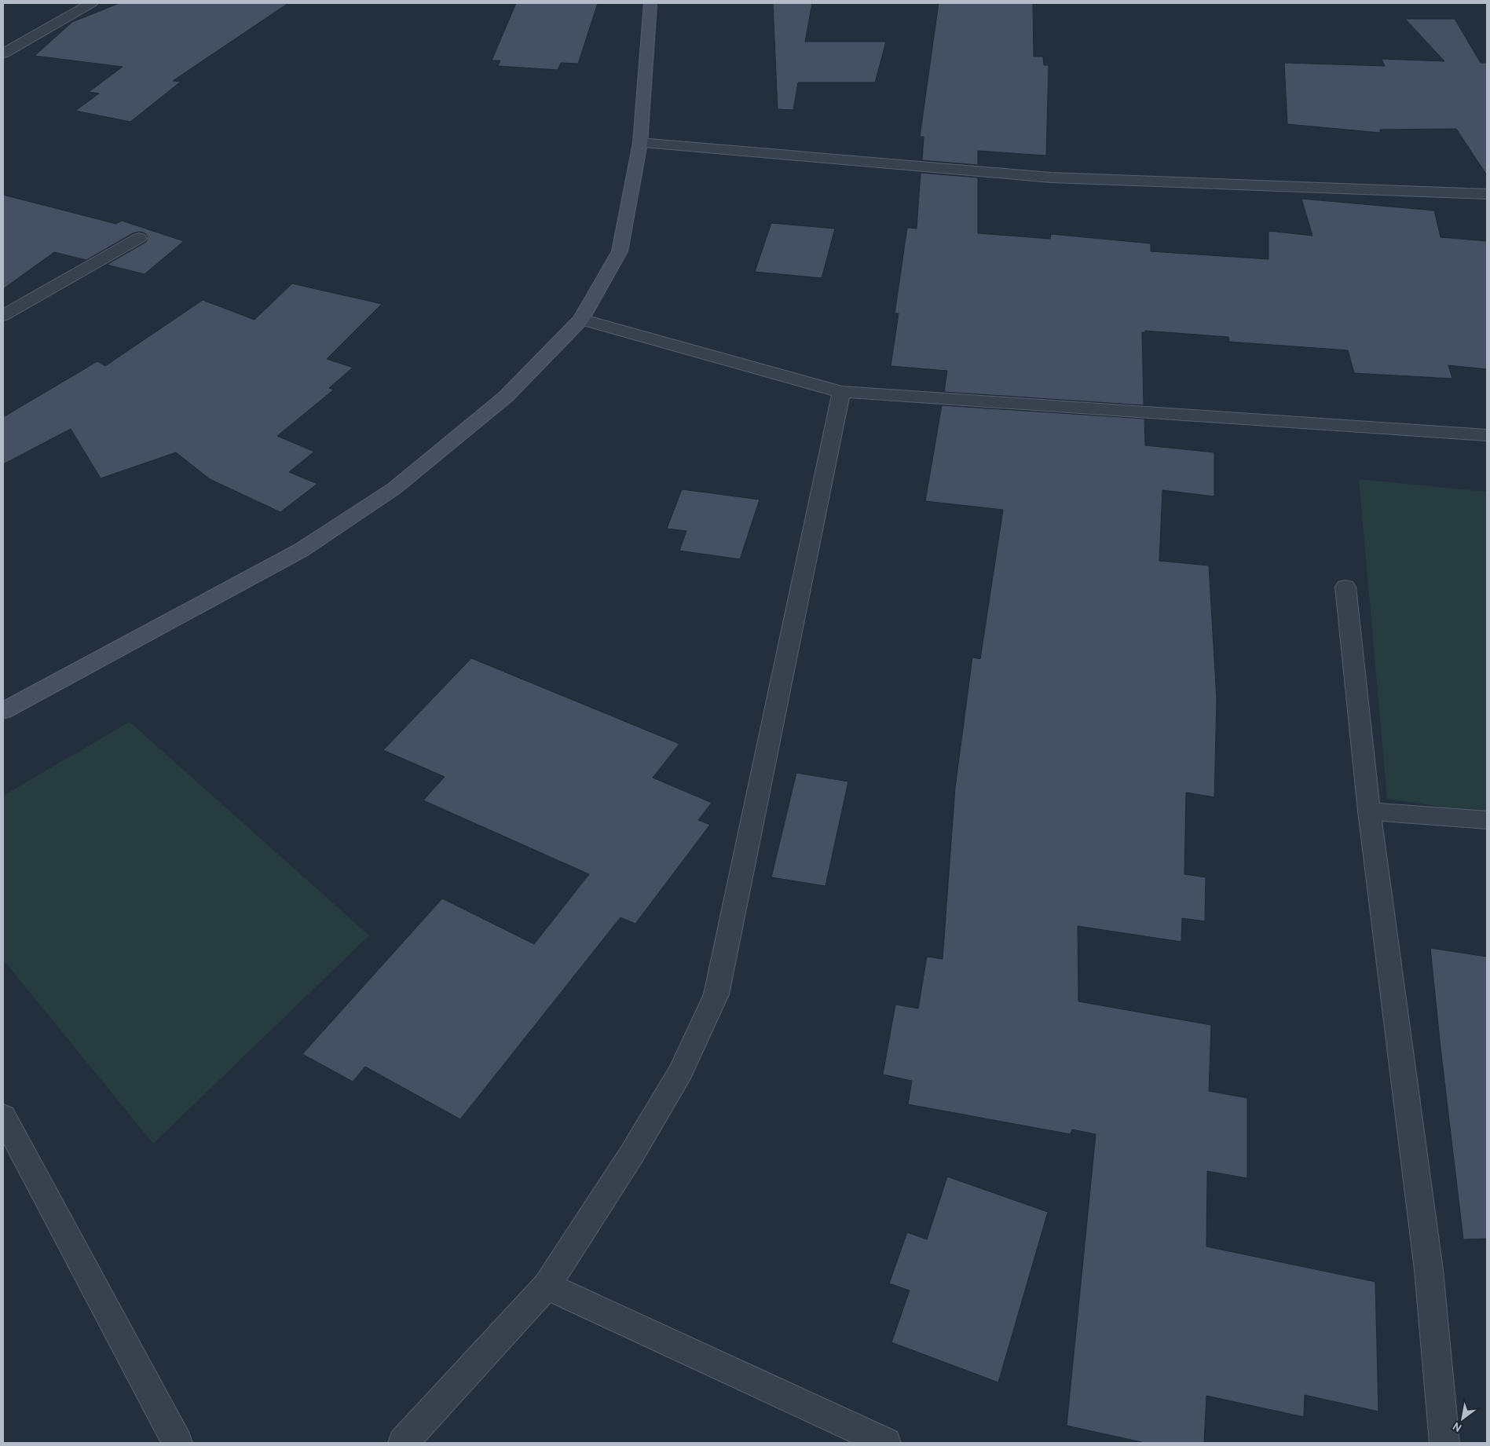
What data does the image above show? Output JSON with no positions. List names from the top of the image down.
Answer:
{
  "north": "bottom left"
}
